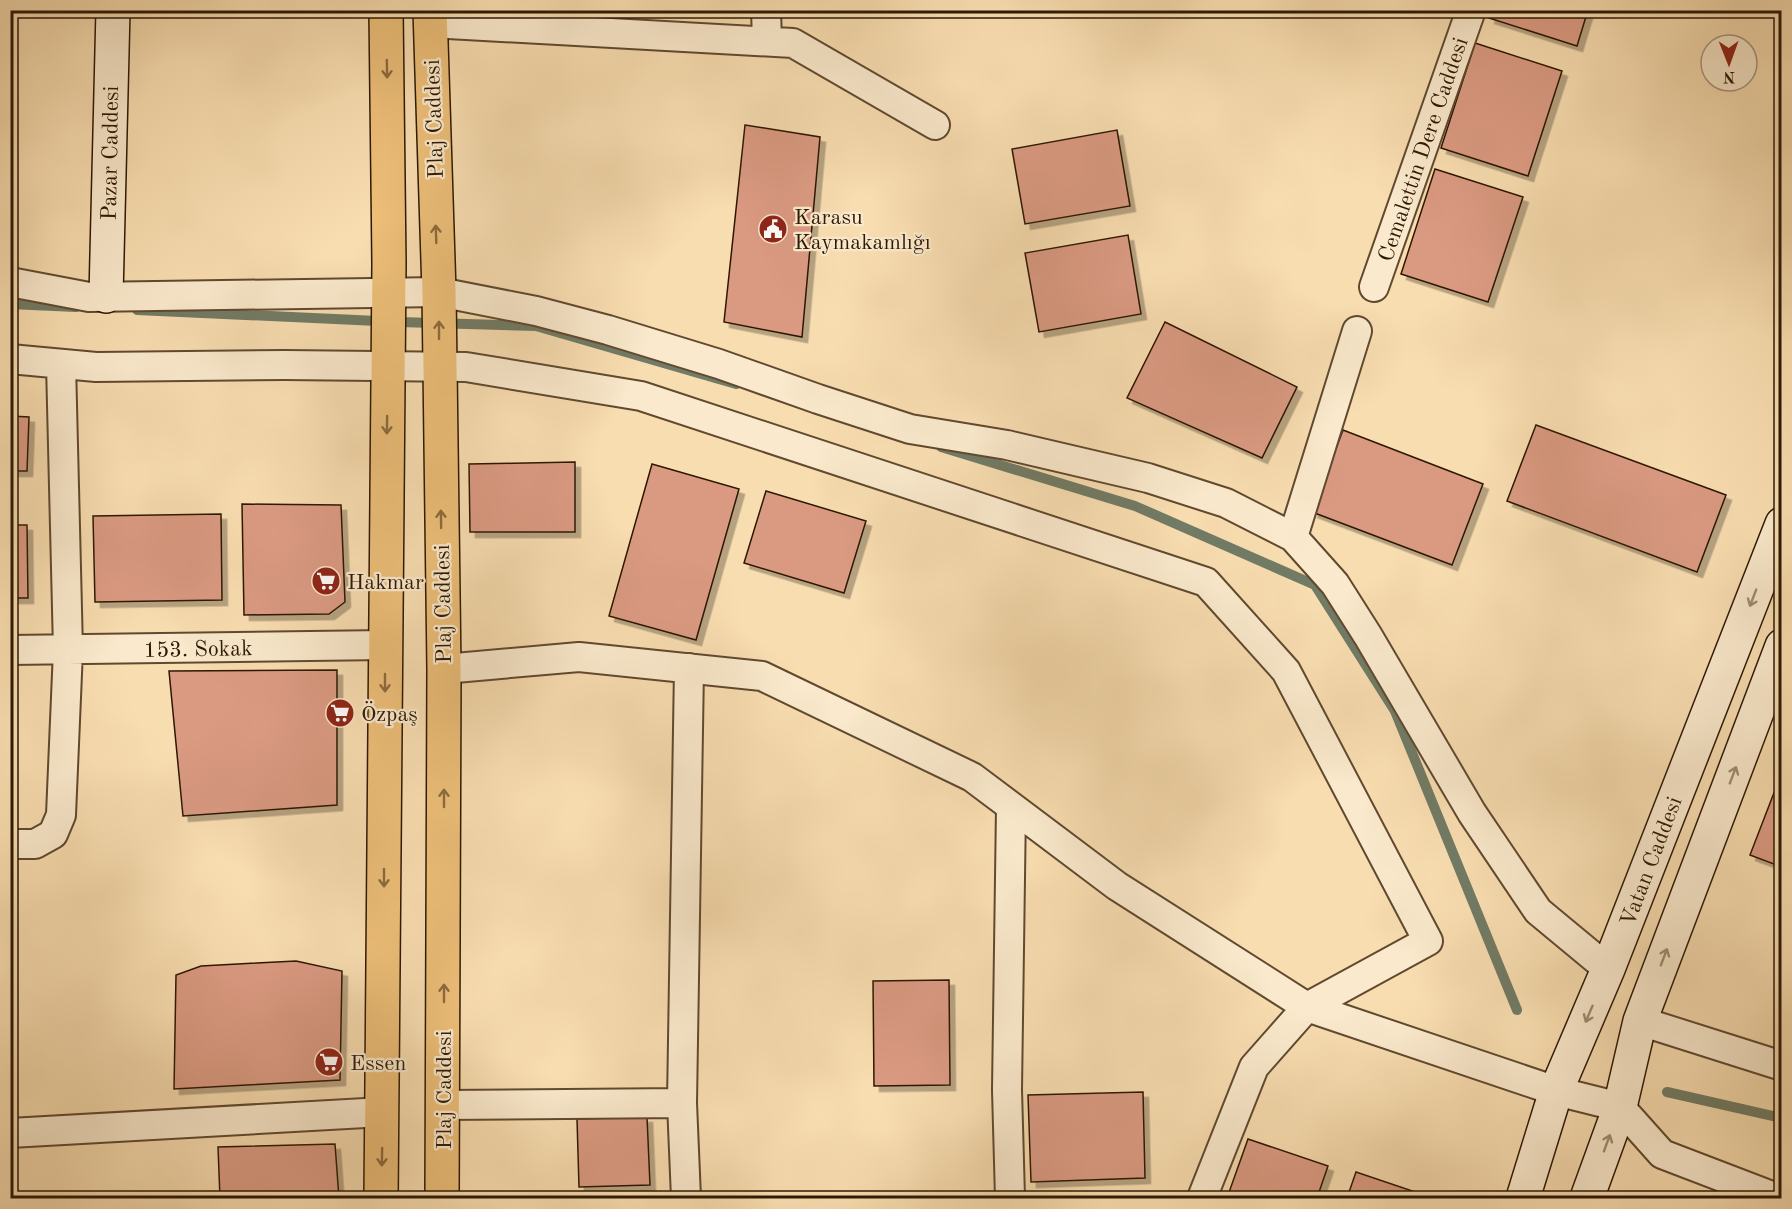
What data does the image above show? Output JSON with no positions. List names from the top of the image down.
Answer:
{
  "streets": {
    "main road": ["Plaj Caddesi", "Pazar Caddesi", "Vatan Caddesi"],
    "street": ["Cemalettin Dere Caddesi", "153. Sokak"]
  },
  "crossings": [
    ["Plaj Caddesi", "153. Sokak"]
  ],
  "places": {
    "public building": ["Karasu Kaymakamlığı"],
    "supermarket": ["Hakmar", "Özpaş", "Essen"]
  },
  "north": "bottom"
}
